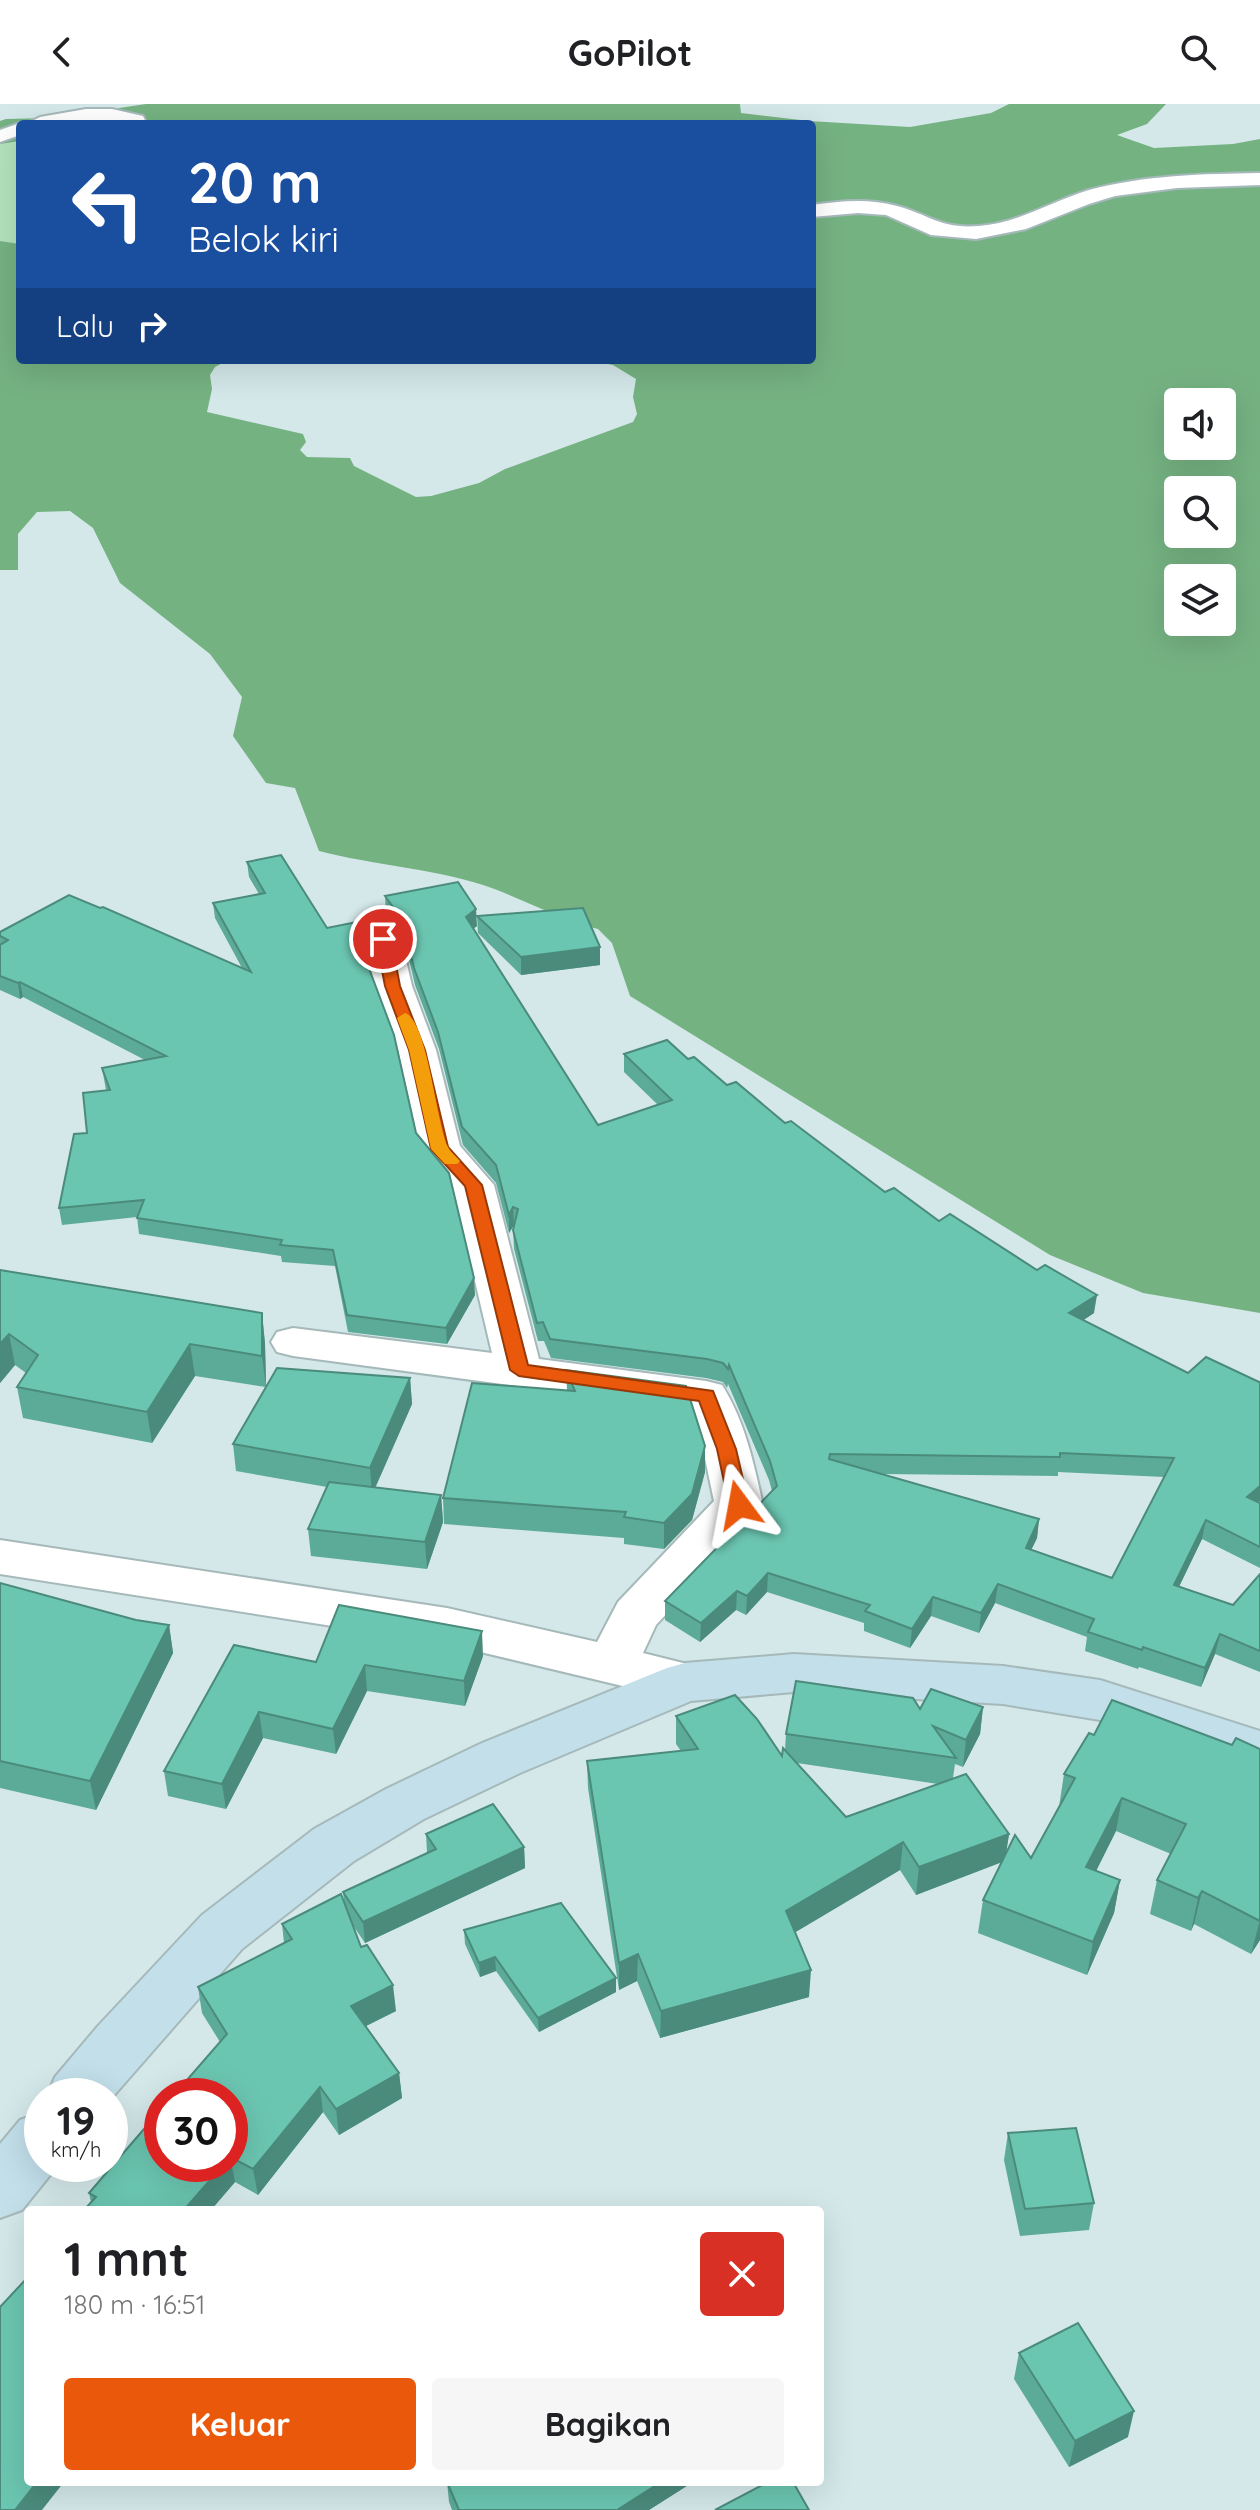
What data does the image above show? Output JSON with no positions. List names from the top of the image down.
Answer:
{
  "page": {
    "header": "GoPilot",
    "turn": ["20 m", "Belok kiri"],
    "then": "Lalu",
    "speed": "19 km/h",
    "limit": "30",
    "heading": ["1 mnt", "180 m · 16:51"],
    "buttons": ["Keluar", "Bagikan"]
  }
}
